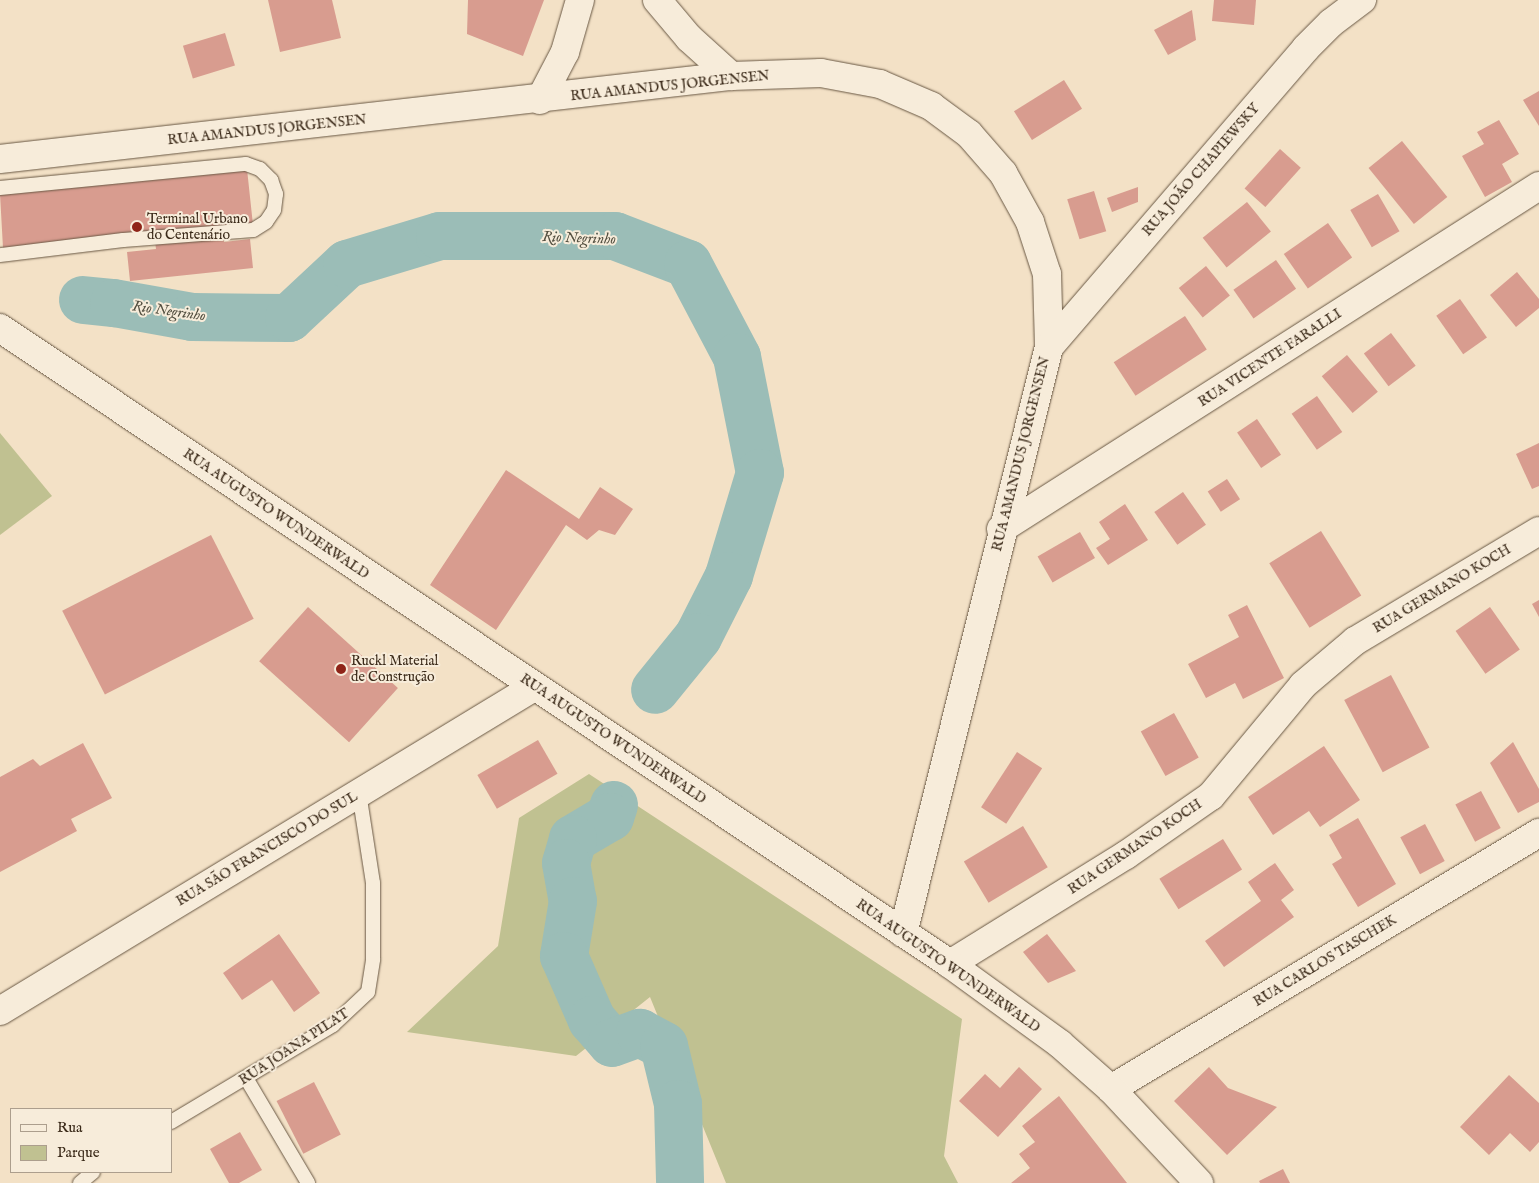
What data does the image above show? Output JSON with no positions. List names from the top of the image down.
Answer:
{
  "streets": {
    "street": [
      "RUA AMANDUS JORGENSEN",
      "RUA JOÃO CHAPIEWSKY",
      "RUA VICENTE FARALLI",
      "RUA AUGUSTO WUNDERWALD",
      "RUA GERMANO KOCH",
      "RUA SÃO FRANCISCO DO SUL",
      "RUA CARLOS TASCHEK"
    ],
    "lane": ["RUA JOANA PILAT"]
  },
  "crossings": [
    ["RUA AMANDUS JORGENSEN", "RUA JOÃO CHAPIEWSKY"],
    ["RUA AMANDUS JORGENSEN", "RUA VICENTE FARALLI"],
    ["RUA AMANDUS JORGENSEN", "RUA AUGUSTO WUNDERWALD"],
    ["RUA AUGUSTO WUNDERWALD", "RUA GERMANO KOCH"],
    ["RUA AUGUSTO WUNDERWALD", "RUA SÃO FRANCISCO DO SUL"],
    ["RUA AUGUSTO WUNDERWALD", "RUA CARLOS TASCHEK"],
    ["RUA SÃO FRANCISCO DO SUL", "RUA JOANA PILAT"]
  ],
  "water": ["Rio Negrinho"],
  "places": ["Terminal Urbano do Centenário", "Ruckl Material de Construção"],
  "legend": ["Rua", "Parque"]
}
